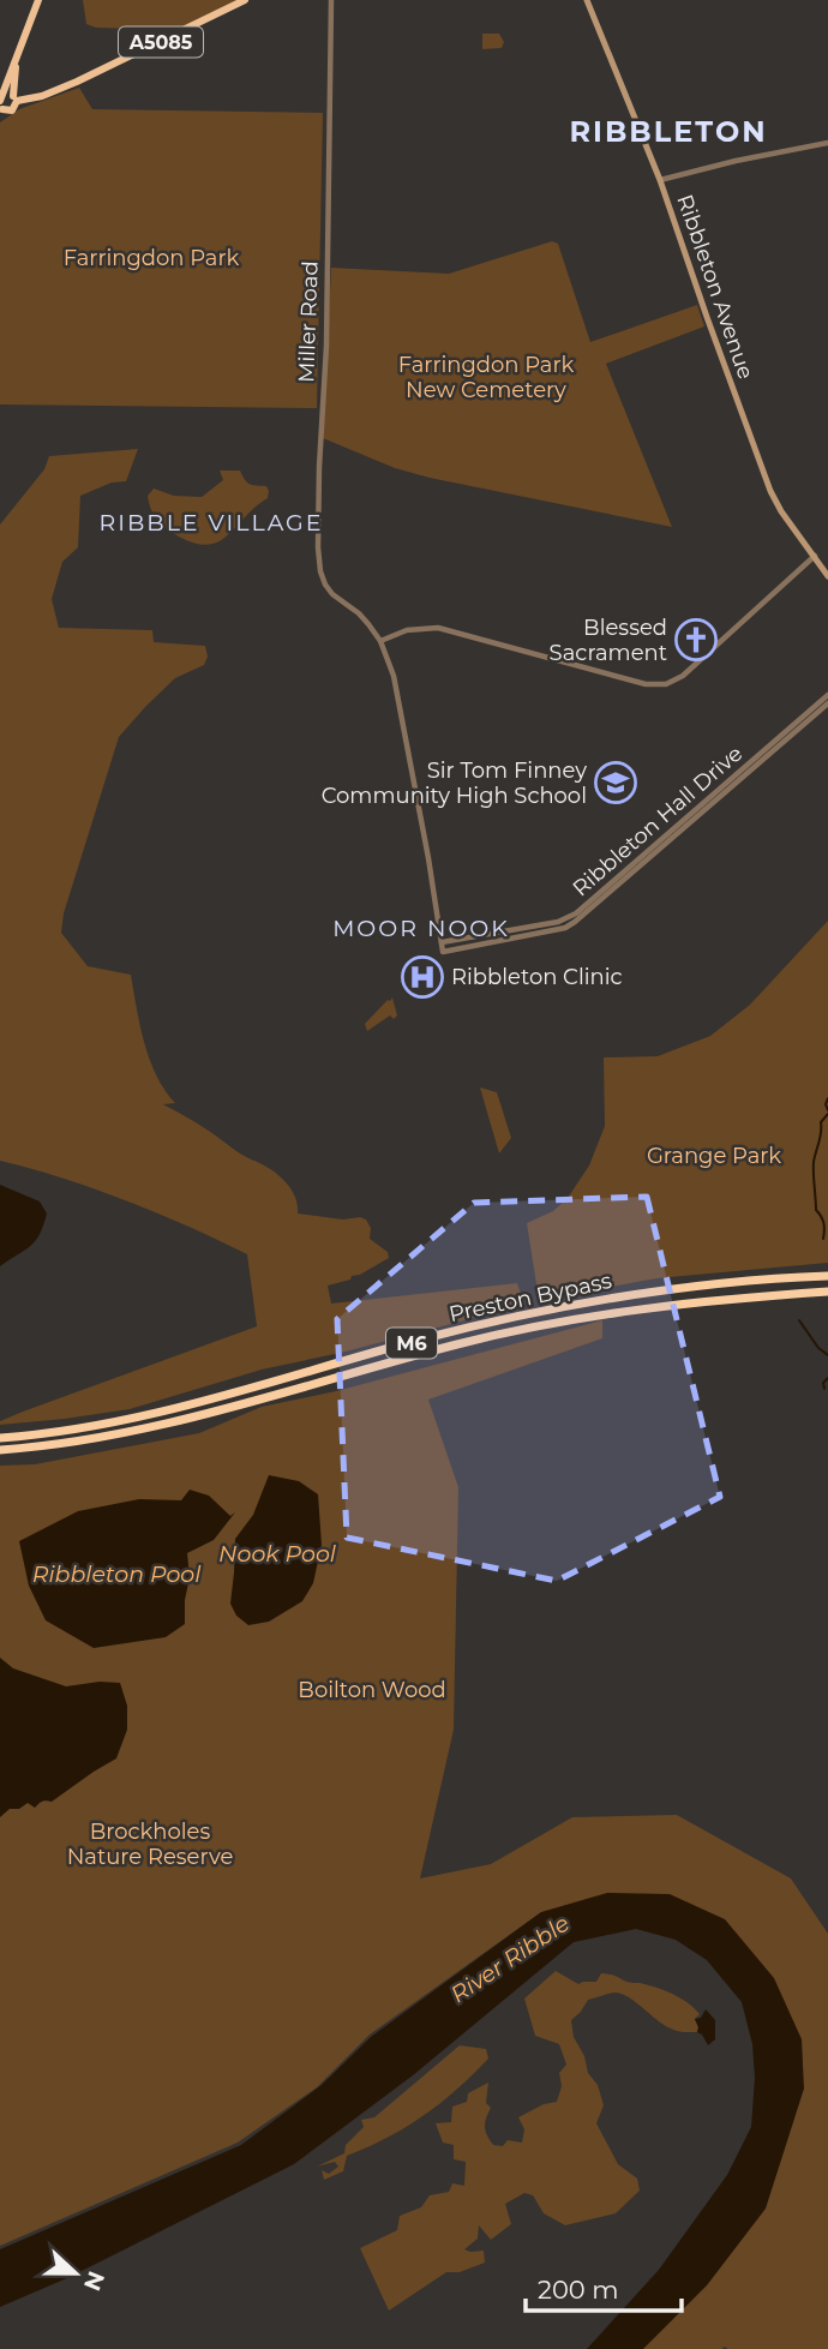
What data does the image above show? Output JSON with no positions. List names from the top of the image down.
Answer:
{
  "streets": {
    "highway": ["A5085", "Preston Bypass", "M6"],
    "main road": ["Ribbleton Avenue"],
    "street": ["Miller Road", "Ribbleton Hall Drive"]
  },
  "crossings": [
    ["Miller Road", "Ribbleton Hall Drive"]
  ],
  "districts": ["RIBBLETON", "RIBBLE VILLAGE", "MOOR NOOK"],
  "water": ["Nook Pool", "Ribbleton Pool", "River Ribble"],
  "parks": [
    "Farringdon Park",
    "Farringdon Park New Cemetery",
    "Grange Park",
    "Boilton Wood",
    "Brockholes Nature Reserve"
  ],
  "places": {
    "church": ["Blessed Sacrament"],
    "school or university": ["Sir Tom Finney Community High School"],
    "hospital": ["Ribbleton Clinic"]
  },
  "scale_bar": "200 m",
  "north": "right"
}
